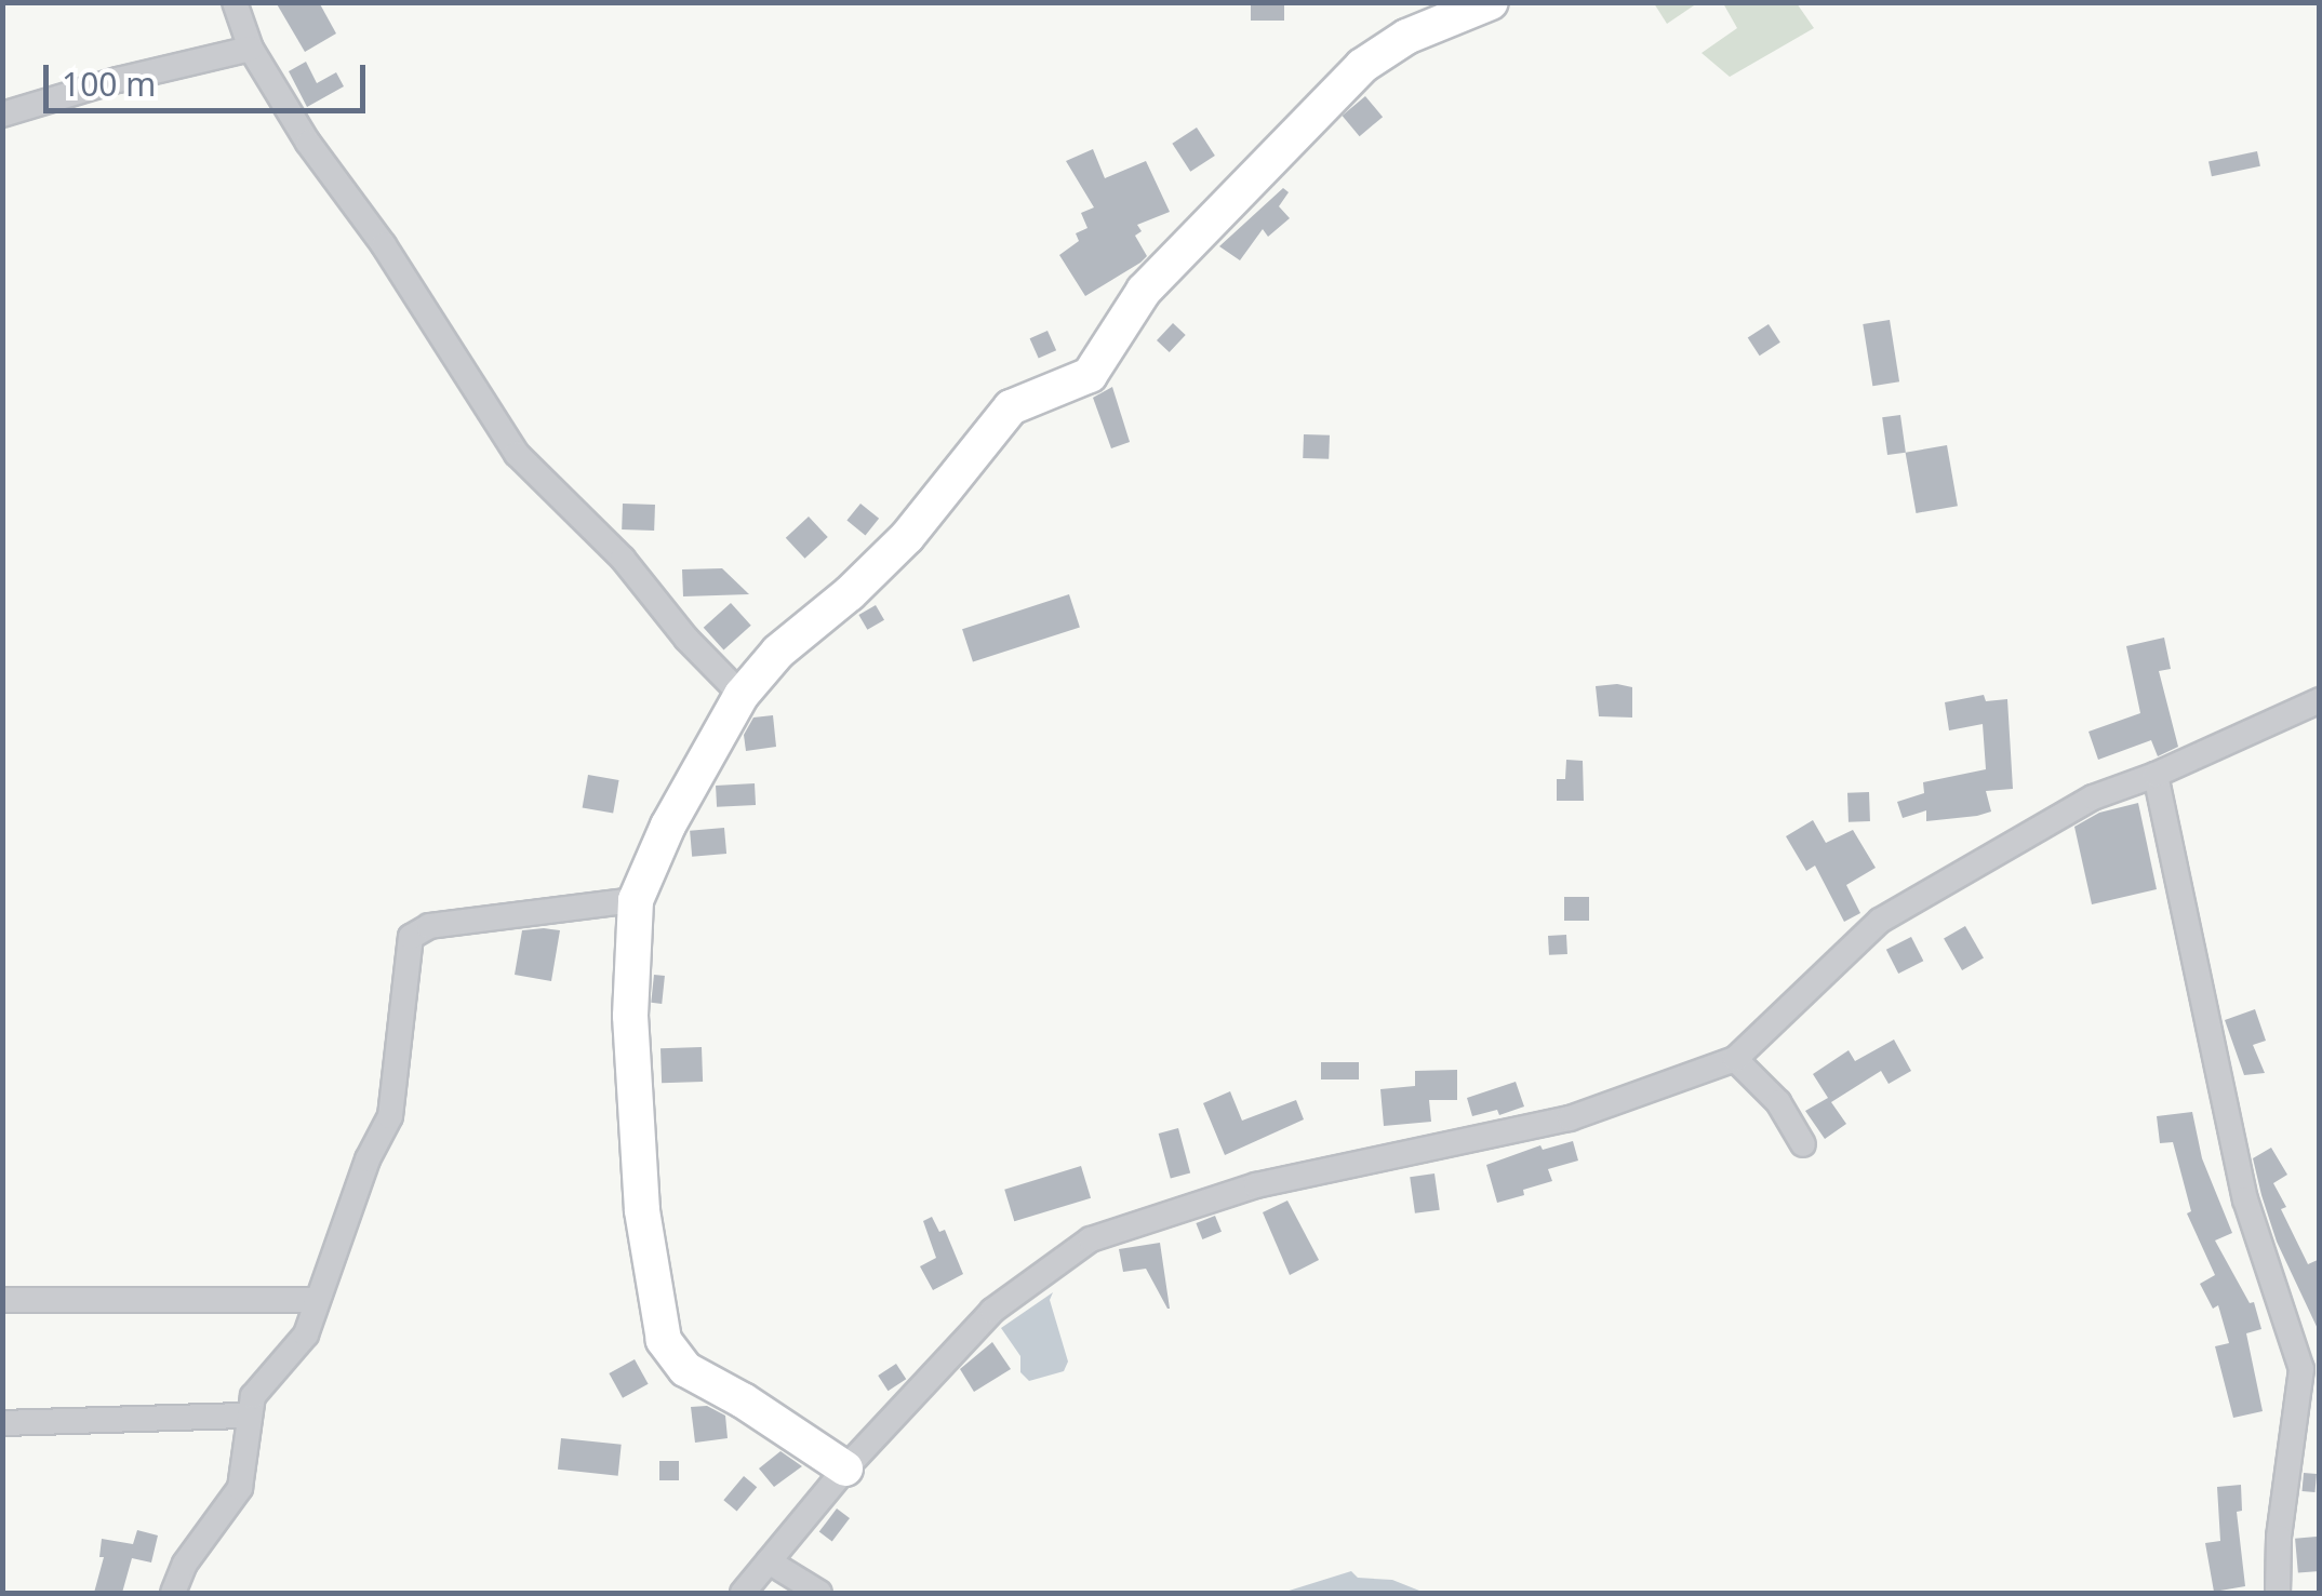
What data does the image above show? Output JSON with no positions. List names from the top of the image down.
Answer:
{
  "scale_bar": "100 m"
}
